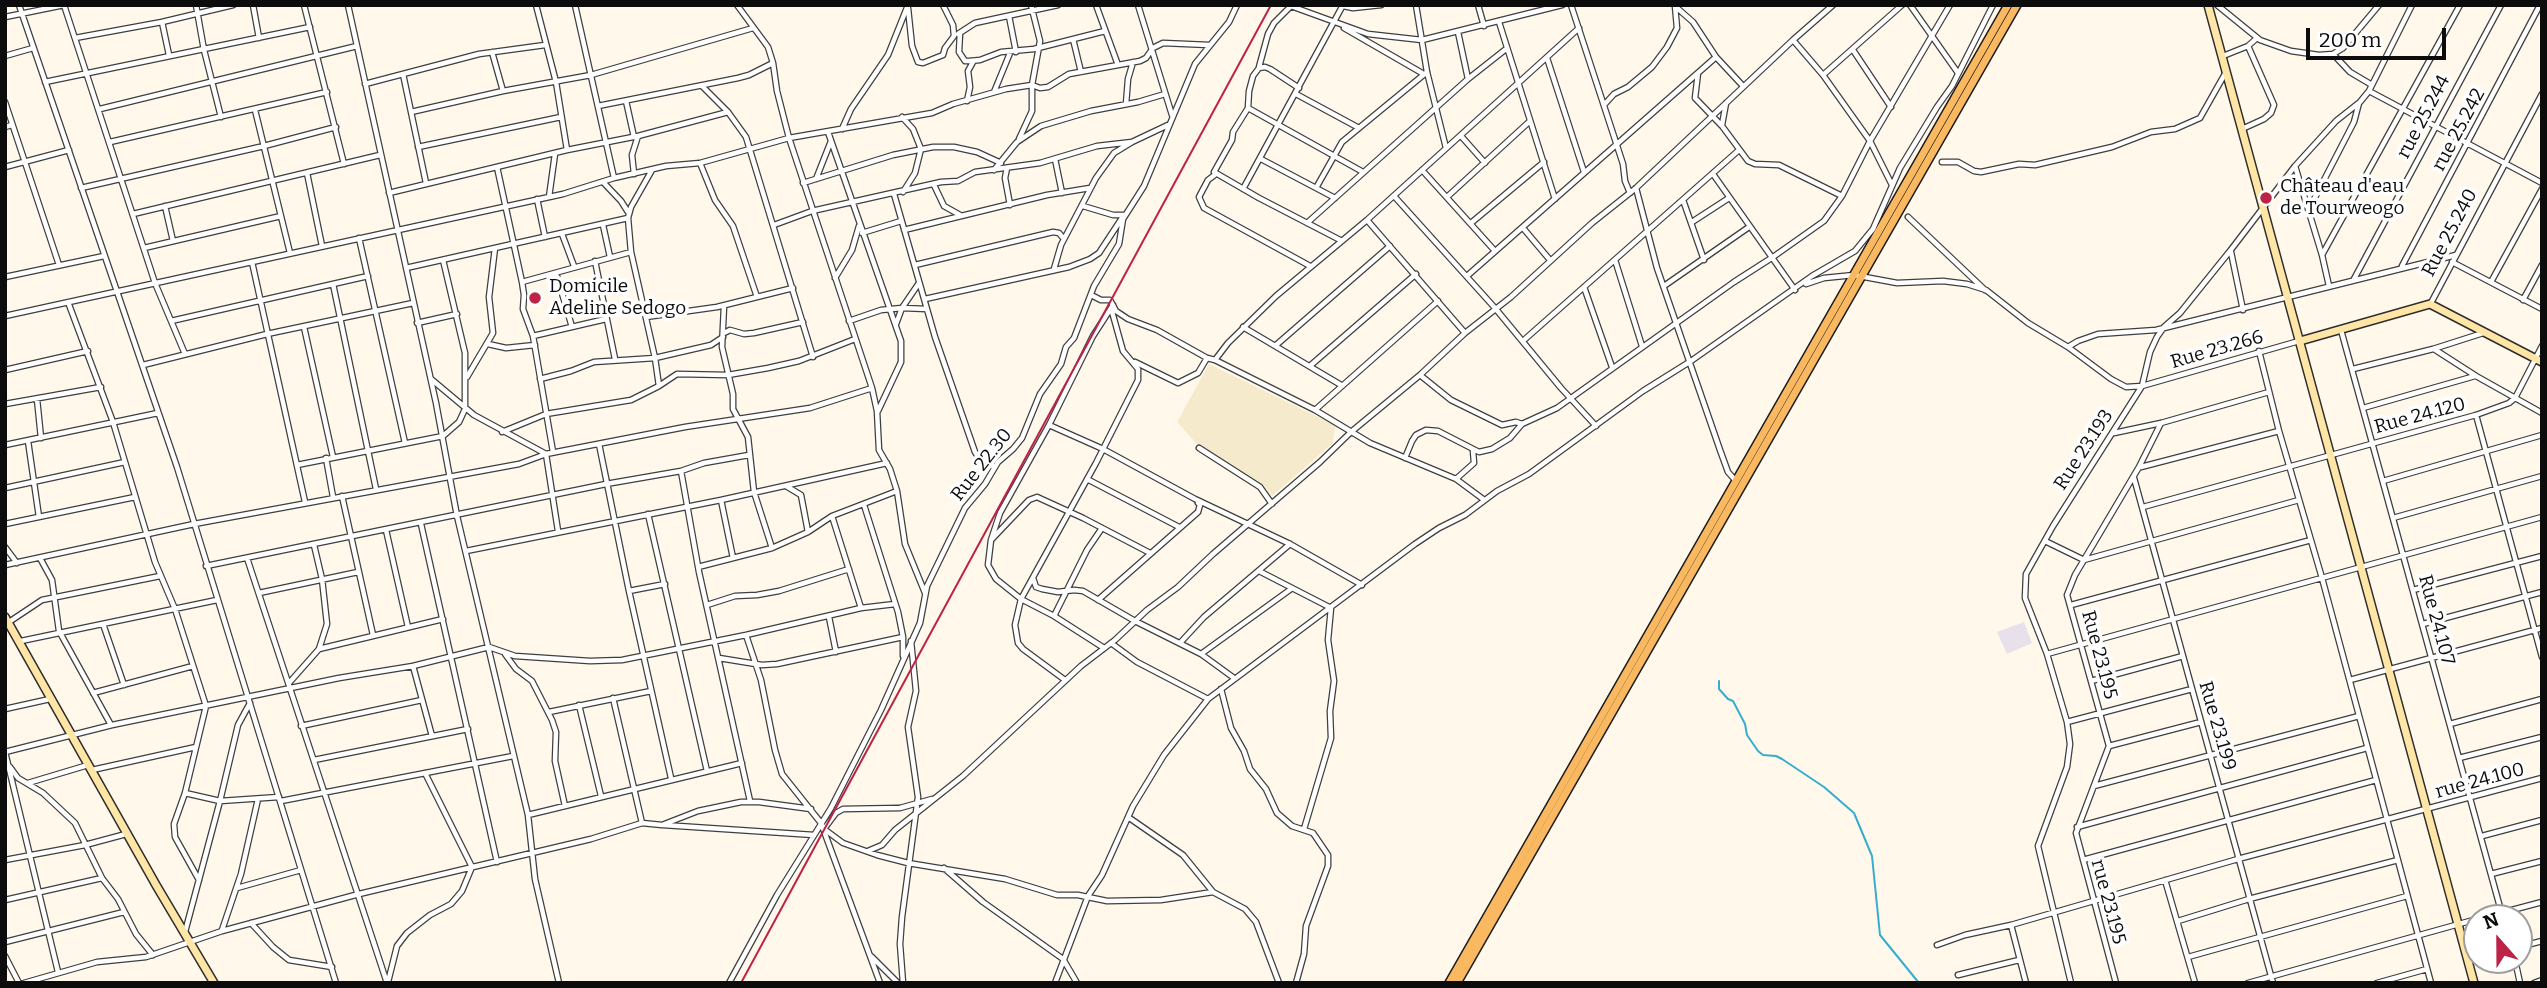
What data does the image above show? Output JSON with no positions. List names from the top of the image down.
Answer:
{
  "streets": {
    "street": [
      "rue 25.244",
      "rue 25.242",
      "Rue 25.240",
      "Rue 23.266",
      "Rue 24.120",
      "Rue 23.193",
      "Rue 22.30",
      "Rue 24.107",
      "Rue 23.195",
      "Rue 23.199",
      "rue 24.100",
      "rue 23.195"
    ]
  },
  "crossings": [
    ["Rue 25.240", "Rue 23.266"],
    ["Rue 25.240", "Rue 24.107"],
    ["Rue 23.266", "Rue 23.193"],
    ["Rue 24.120", "Rue 24.107"],
    ["Rue 24.120", "Rue 23.199"],
    ["Rue 24.107", "rue 24.100"],
    ["Rue 23.195", "Rue 23.199"],
    ["Rue 23.199", "rue 24.100"],
    ["rue 24.100", "rue 23.195"]
  ],
  "places": ["Château d'eau de Tourweogo", "Domicile Adeline Sedogo"],
  "scale_bar": "200 m",
  "north": "top"
}
